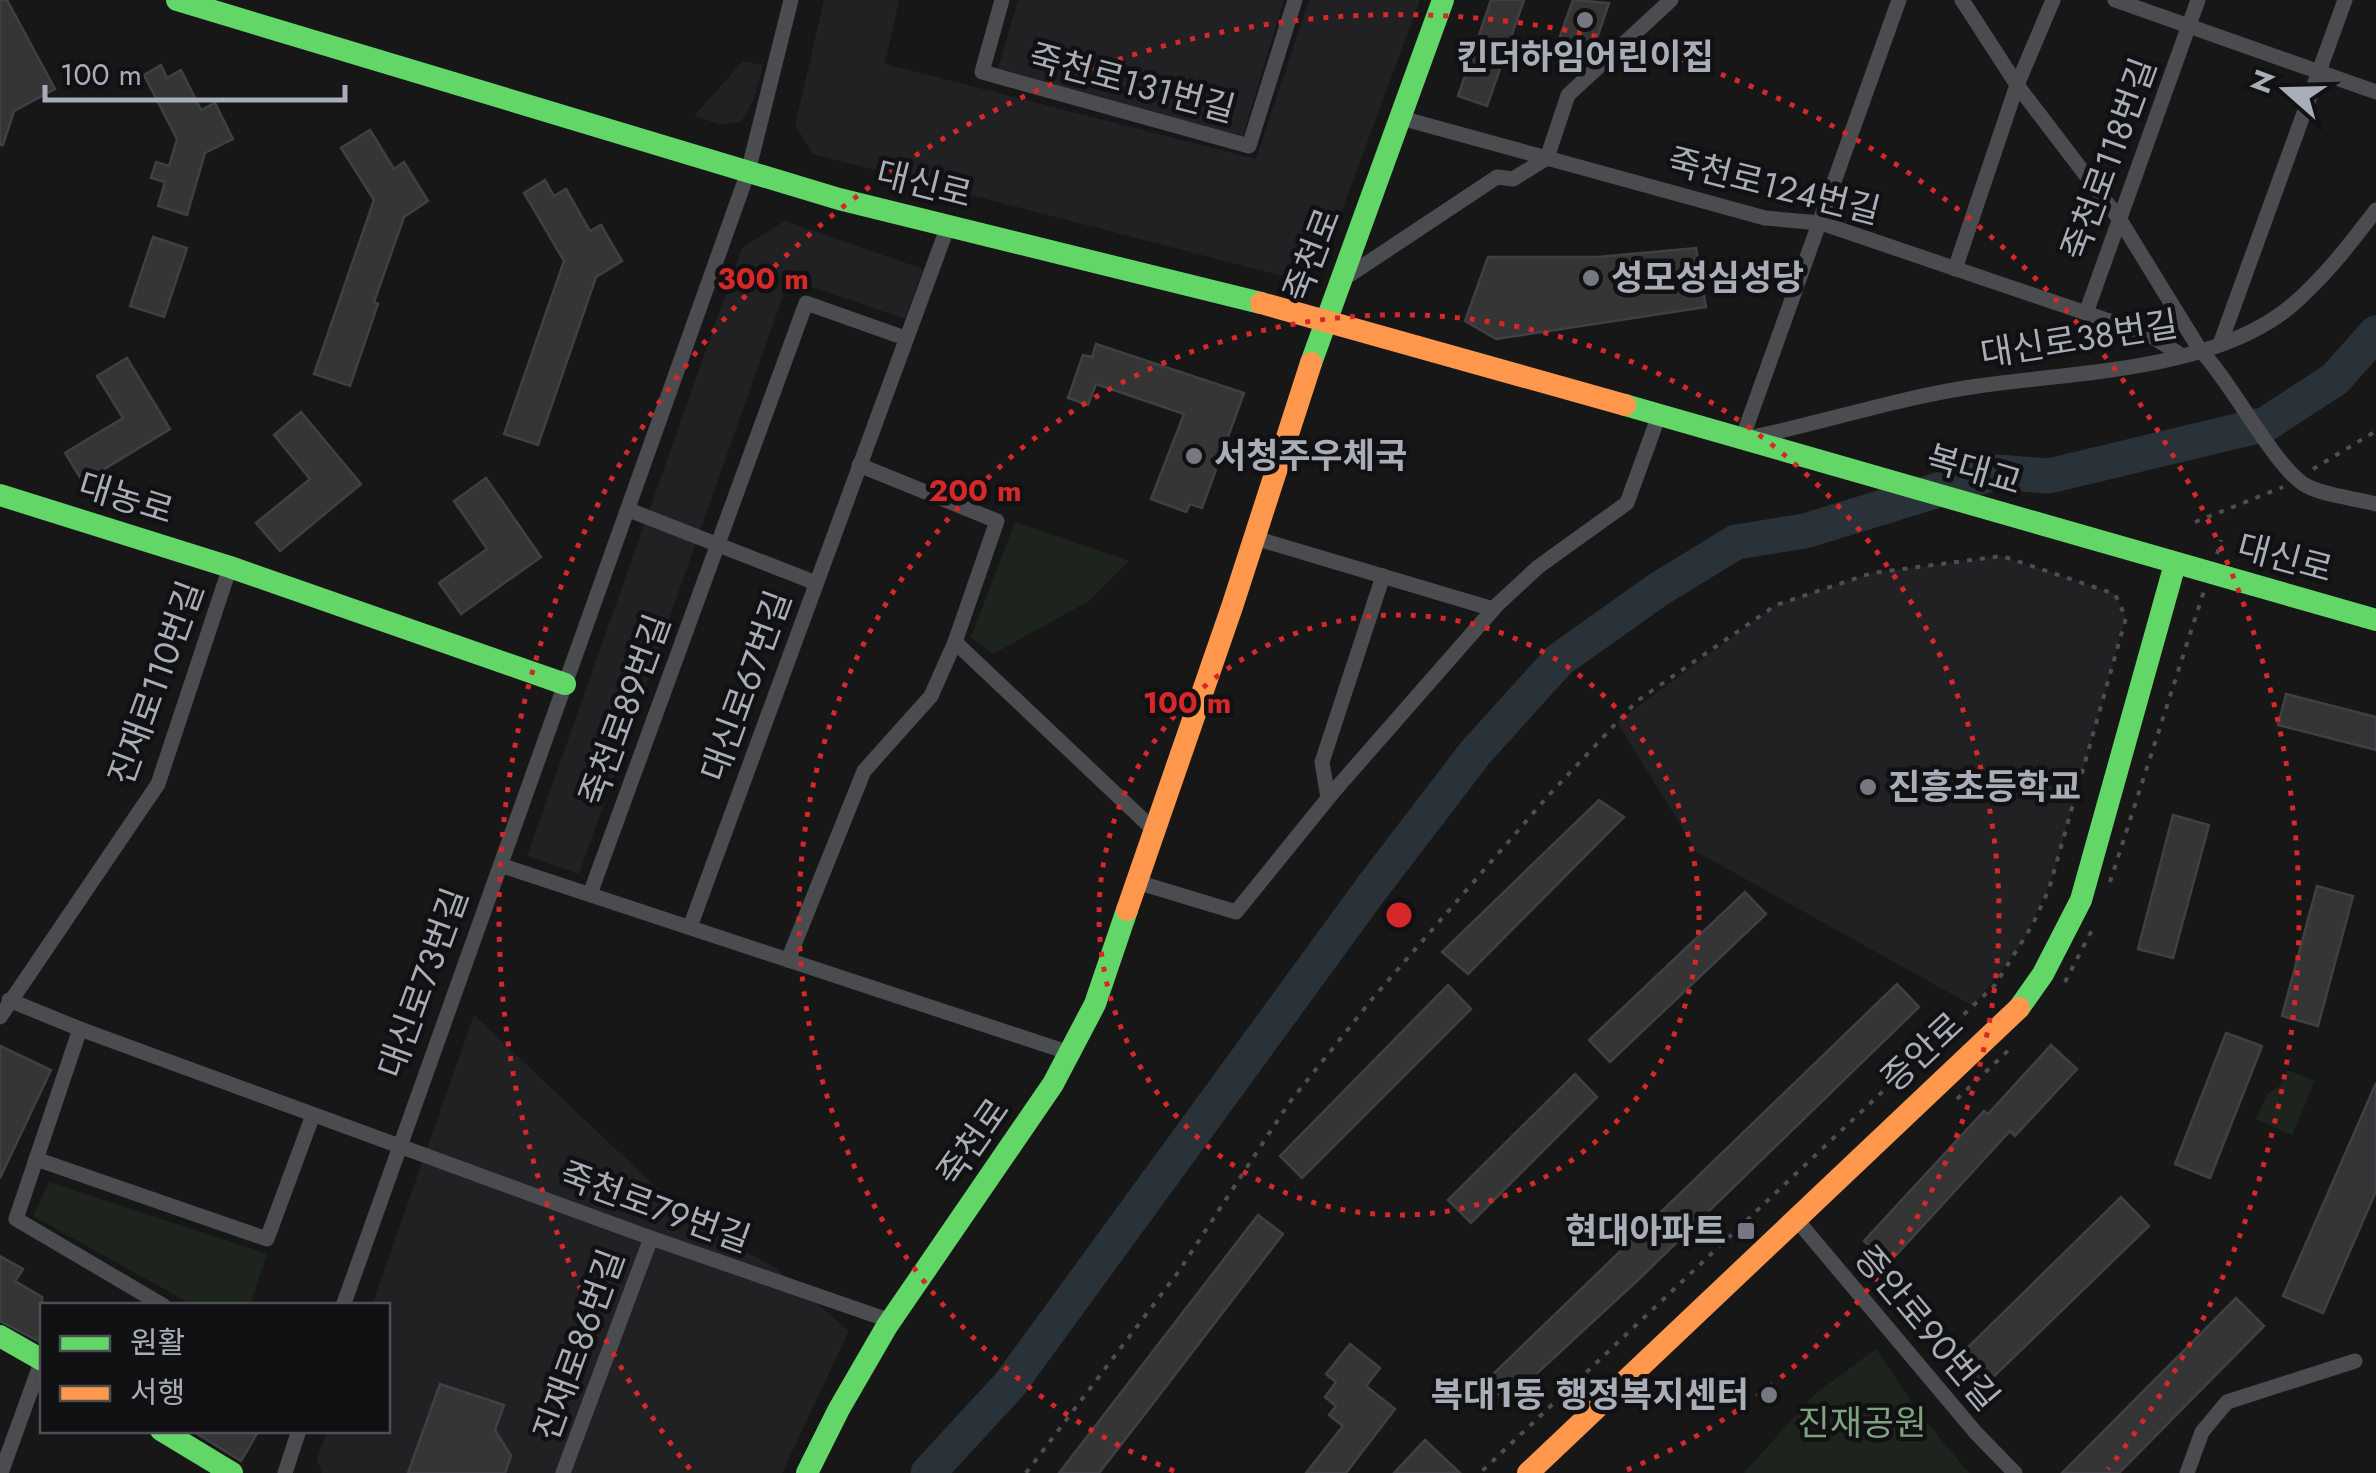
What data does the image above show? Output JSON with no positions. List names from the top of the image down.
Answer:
{
  "streets": {
    "street": [
      "죽천로131번길",
      "죽천로118번길",
      "대신로",
      "죽천로124번길",
      "죽천로",
      "대신로38번길",
      "복대교",
      "대농로",
      "진재로110번길",
      "대신로67번길",
      "죽천로89번길",
      "대신로73번길",
      "증안로",
      "죽천로79번길",
      "증안로90번길",
      "진재로86번길"
    ]
  },
  "crossings": [
    ["죽천로118번길", "죽천로124번길"],
    ["대신로", "죽천로"],
    ["대신로", "대신로38번길"],
    ["대신로", "복대교"],
    ["대신로", "대신로67번길"],
    ["대신로", "대신로73번길"],
    ["대신로", "증안로"],
    ["죽천로124번길", "죽천로"],
    ["죽천로124번길", "대신로38번길"],
    ["죽천로", "죽천로79번길"],
    ["대신로38번길", "복대교"],
    ["복대교", "증안로"],
    ["대농로", "진재로110번길"],
    ["대신로73번길", "죽천로79번길"],
    ["증안로", "증안로90번길"],
    ["죽천로79번길", "진재로86번길"]
  ],
  "parks": ["진재공원"],
  "places": {
    "other": [
      "킨더하임어린이집",
      "성모성심성당",
      "서청주우체국",
      "진흥초등학교",
      "복대1동 행정복지센터"
    ],
    "transit": ["현대아파트"]
  },
  "legend": ["원활", "서행"],
  "scale_bar": "100 m",
  "north": "left",
  "rings": ["300 m", "200 m", "100 m"]
}
